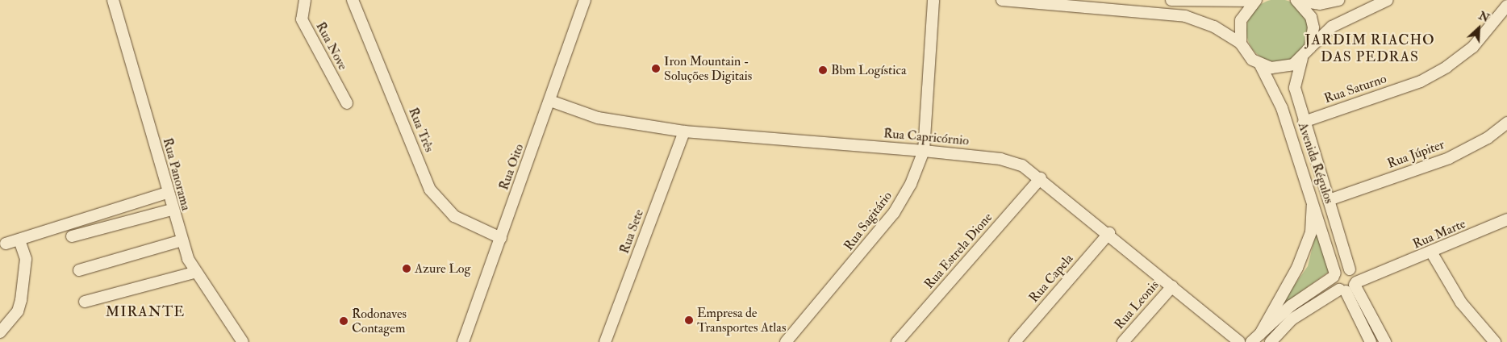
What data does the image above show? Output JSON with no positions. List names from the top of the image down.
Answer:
{
  "streets": {
    "street": [
      "Rua Nove",
      "Rua Saturno",
      "Rua Três",
      "Rua Capricórnio",
      "Rua Júpiter",
      "Avenida Régulos",
      "Rua Oito",
      "Rua Panorama",
      "Rua Sagitário",
      "Rua Sete",
      "Rua Marte",
      "Rua Estrela Dione",
      "Rua Capela",
      "Rua Leonis"
    ]
  },
  "crossings": [
    ["Rua Saturno", "Avenida Régulos"],
    ["Rua Três", "Rua Oito"],
    ["Rua Capricórnio", "Rua Oito"],
    ["Rua Capricórnio", "Rua Sagitário"],
    ["Rua Capricórnio", "Rua Sete"],
    ["Rua Capricórnio", "Rua Estrela Dione"],
    ["Rua Capricórnio", "Rua Capela"],
    ["Rua Capricórnio", "Rua Leonis"],
    ["Rua Júpiter", "Avenida Régulos"],
    ["Avenida Régulos", "Rua Marte"]
  ],
  "districts": ["JARDIM RIACHO DAS PEDRAS", "MIRANTE"],
  "places": [
    "Iron Mountain - Soluções Digitais",
    "Bbm Logística",
    "Azure Log",
    "Empresa de Transportes Atlas",
    "Rodonaves Contagem"
  ],
  "north": "top right"
}
